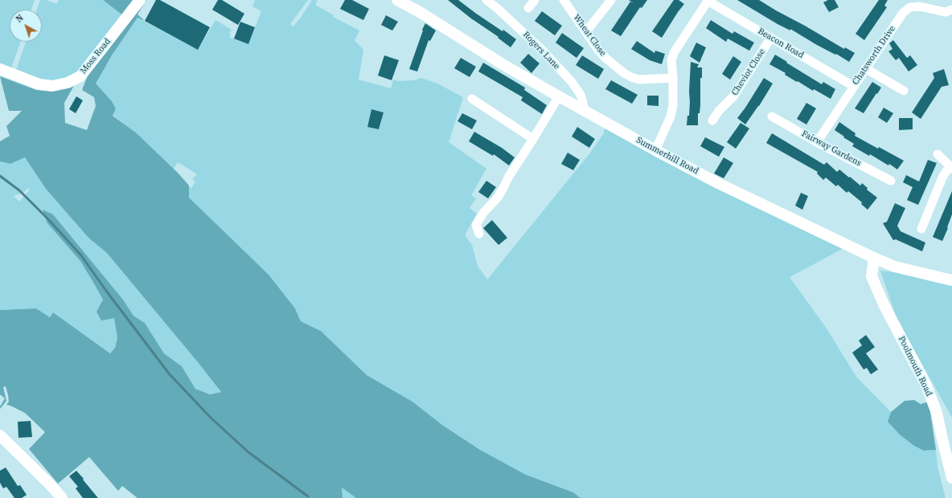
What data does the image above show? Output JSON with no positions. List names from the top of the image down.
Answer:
{
  "streets": {
    "street": [
      "Wheat Close",
      "Beacon Road",
      "Rogers Lane",
      "Chatsworth Drive",
      "Moss Road",
      "Cheviot Close",
      "Fairway Gardens",
      "Summerhill Road",
      "Poolmouth Road"
    ]
  },
  "crossings": [
    ["Beacon Road", "Chatsworth Drive"],
    ["Beacon Road", "Cheviot Close"],
    ["Rogers Lane", "Summerhill Road"],
    ["Chatsworth Drive", "Fairway Gardens"],
    ["Summerhill Road", "Poolmouth Road"]
  ],
  "north": "top left"
}
